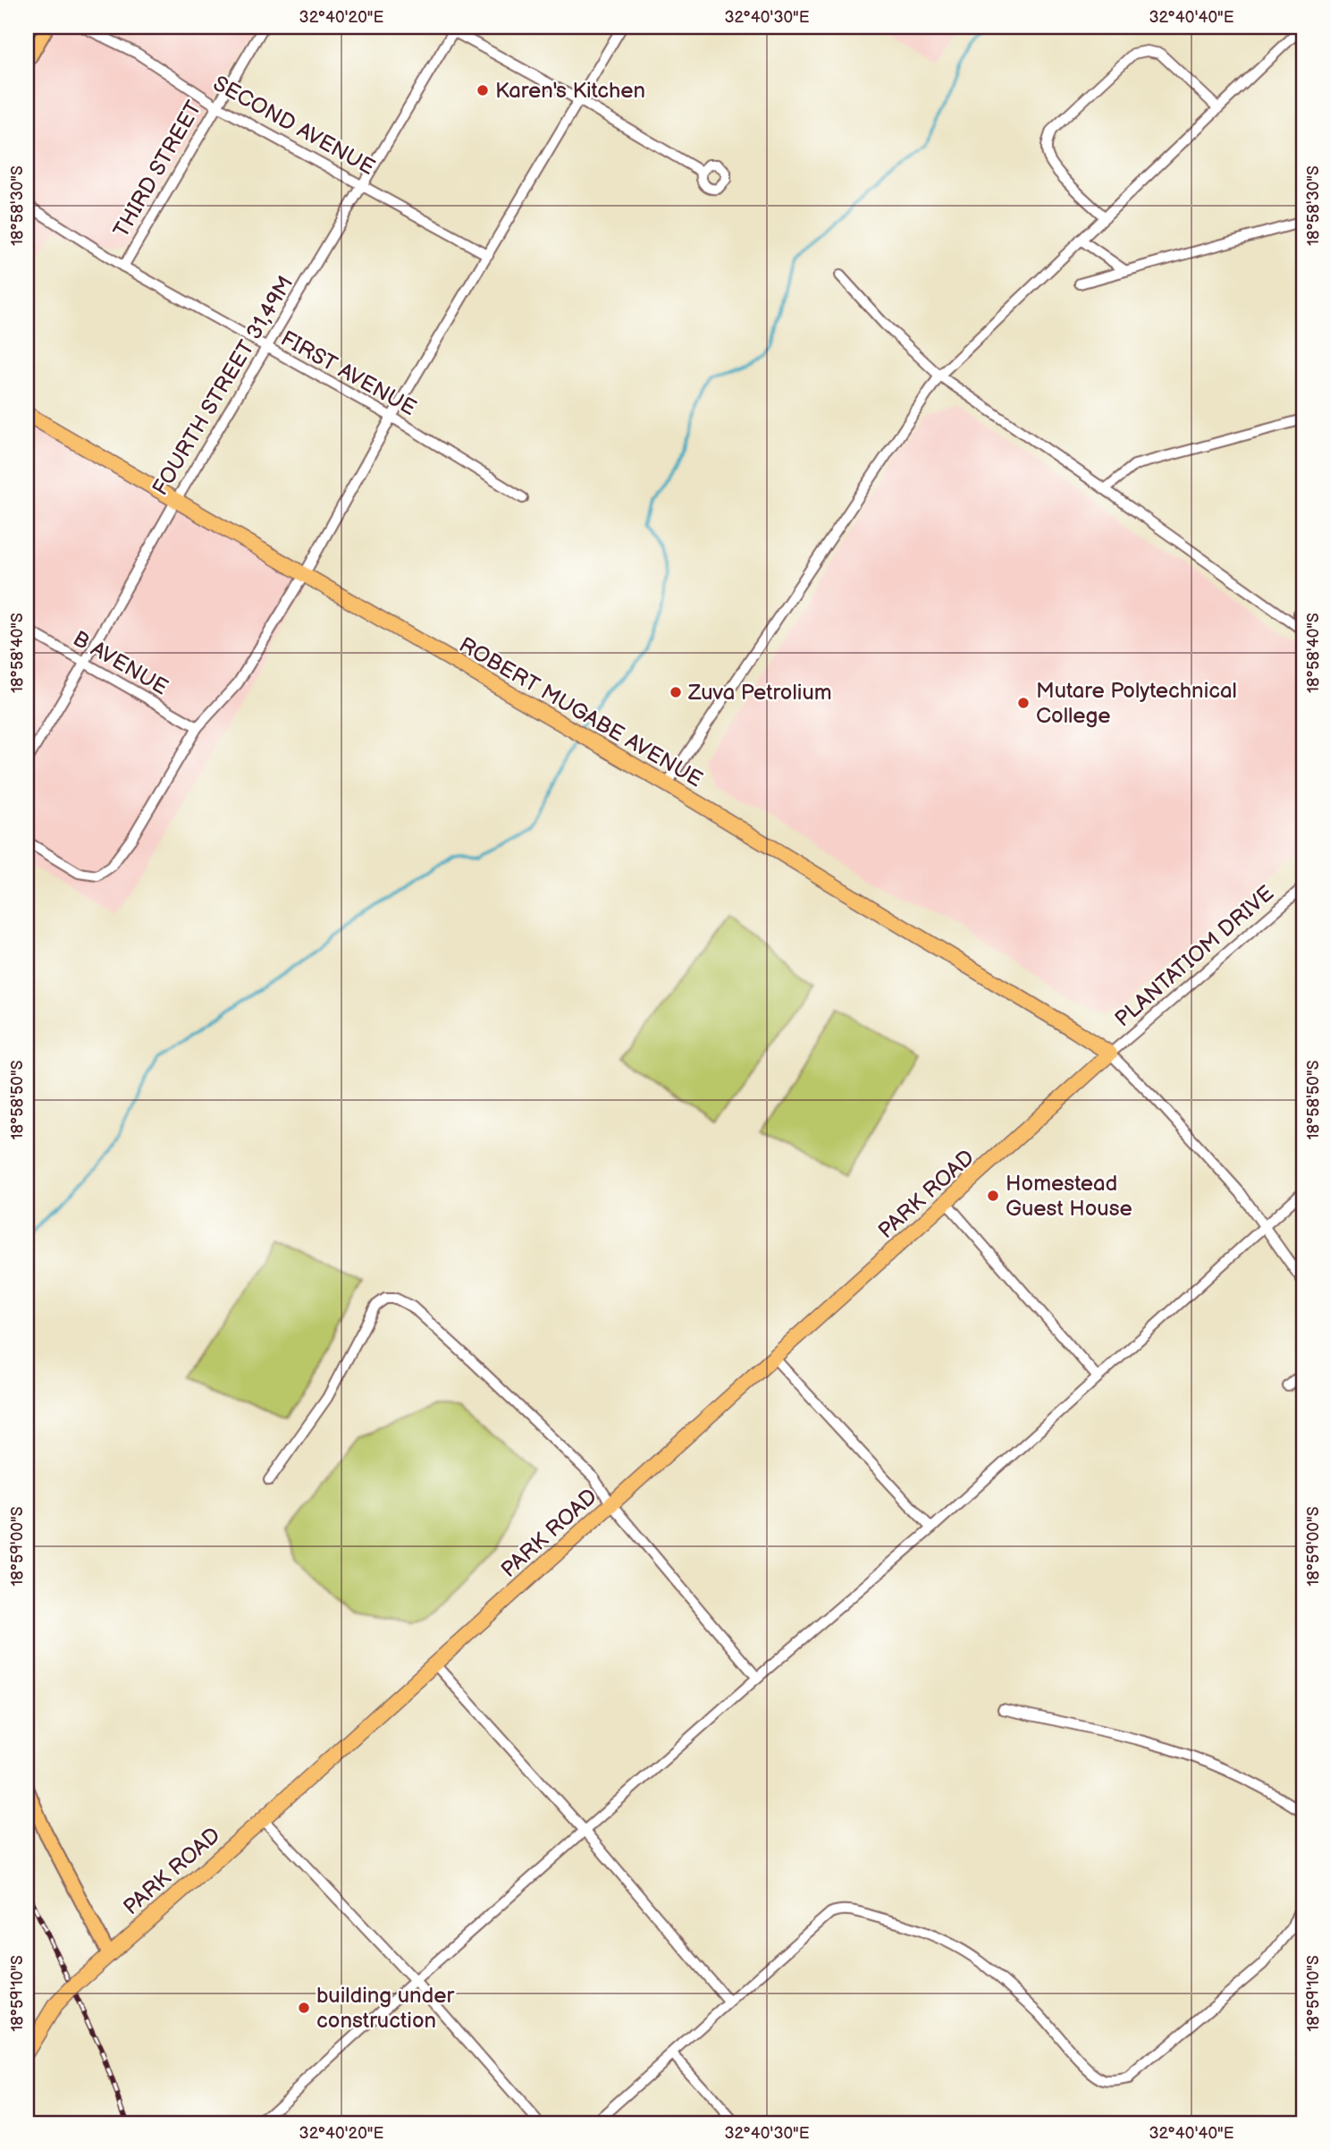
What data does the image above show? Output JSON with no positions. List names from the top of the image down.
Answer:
{
  "streets": {
    "highway": ["ROBERT MUGABE AVENUE", "PARK ROAD"],
    "street": [
      "SECOND AVENUE",
      "THIRD STREET",
      "FIRST AVENUE",
      "FOURTH STREET 31,49M",
      "B AVENUE",
      "PLANTATIOM DRIVE"
    ]
  },
  "crossings": [
    ["SECOND AVENUE", "THIRD STREET"],
    ["SECOND AVENUE", "FOURTH STREET 31,49M"],
    ["THIRD STREET", "FIRST AVENUE"],
    ["FIRST AVENUE", "FOURTH STREET 31,49M"],
    ["FOURTH STREET 31,49M", "B AVENUE"],
    ["FOURTH STREET 31,49M", "ROBERT MUGABE AVENUE"],
    ["ROBERT MUGABE AVENUE", "PLANTATIOM DRIVE"],
    ["ROBERT MUGABE AVENUE", "PARK ROAD"],
    ["PLANTATIOM DRIVE", "PARK ROAD"]
  ],
  "places": [
    "Karen's Kitchen",
    "Zuva Petrolium",
    "Mutare Polytechnical College",
    "Homestead Guest House",
    "building under construction"
  ],
  "coordinates": [
    "32°40'20\"E",
    "32°40'30\"E",
    "32°40'40\"E",
    "18°58'30\"S",
    "18°58'40\"S",
    "18°58'50\"S",
    "18°59'00\"S",
    "18°59'10\"S"
  ]
}
